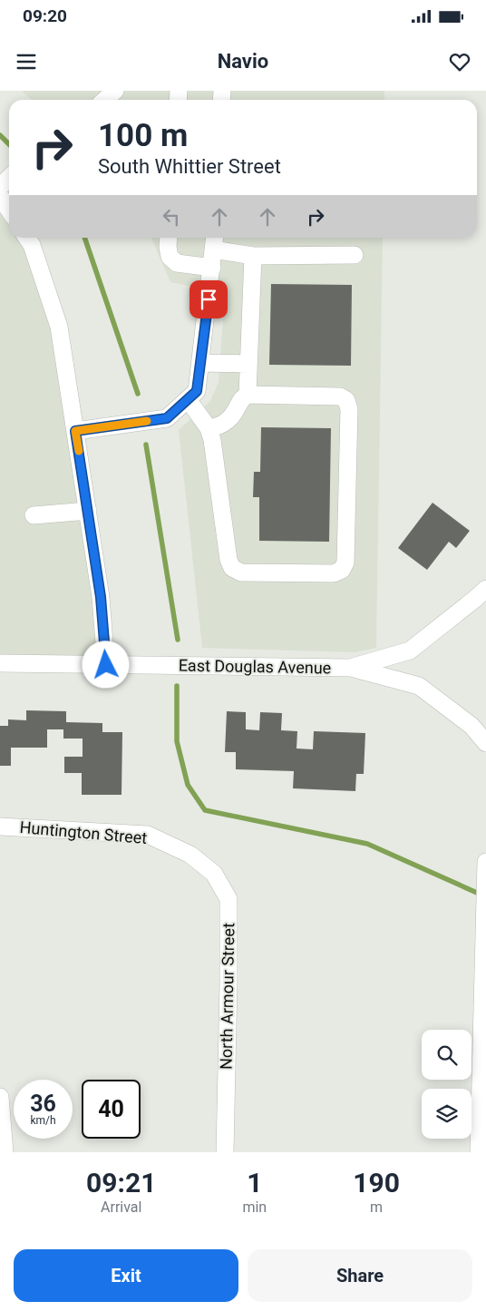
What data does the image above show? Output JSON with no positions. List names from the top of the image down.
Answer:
{
  "streets": {
    "street": ["East Douglas Avenue", "Huntington Street", "North Armour Street"]
  },
  "crossings": [
    ["Huntington Street", "North Armour Street"]
  ],
  "page": {
    "status": "09:20",
    "header": "Navio",
    "turn": ["100 m", "South Whittier Street"],
    "speed": "36 km/h",
    "limit": "40",
    "eta": [
      "09:21",
      "Arrival",
      "1",
      "min",
      "190",
      "m"
    ],
    "buttons": ["Exit", "Share"]
  }
}
